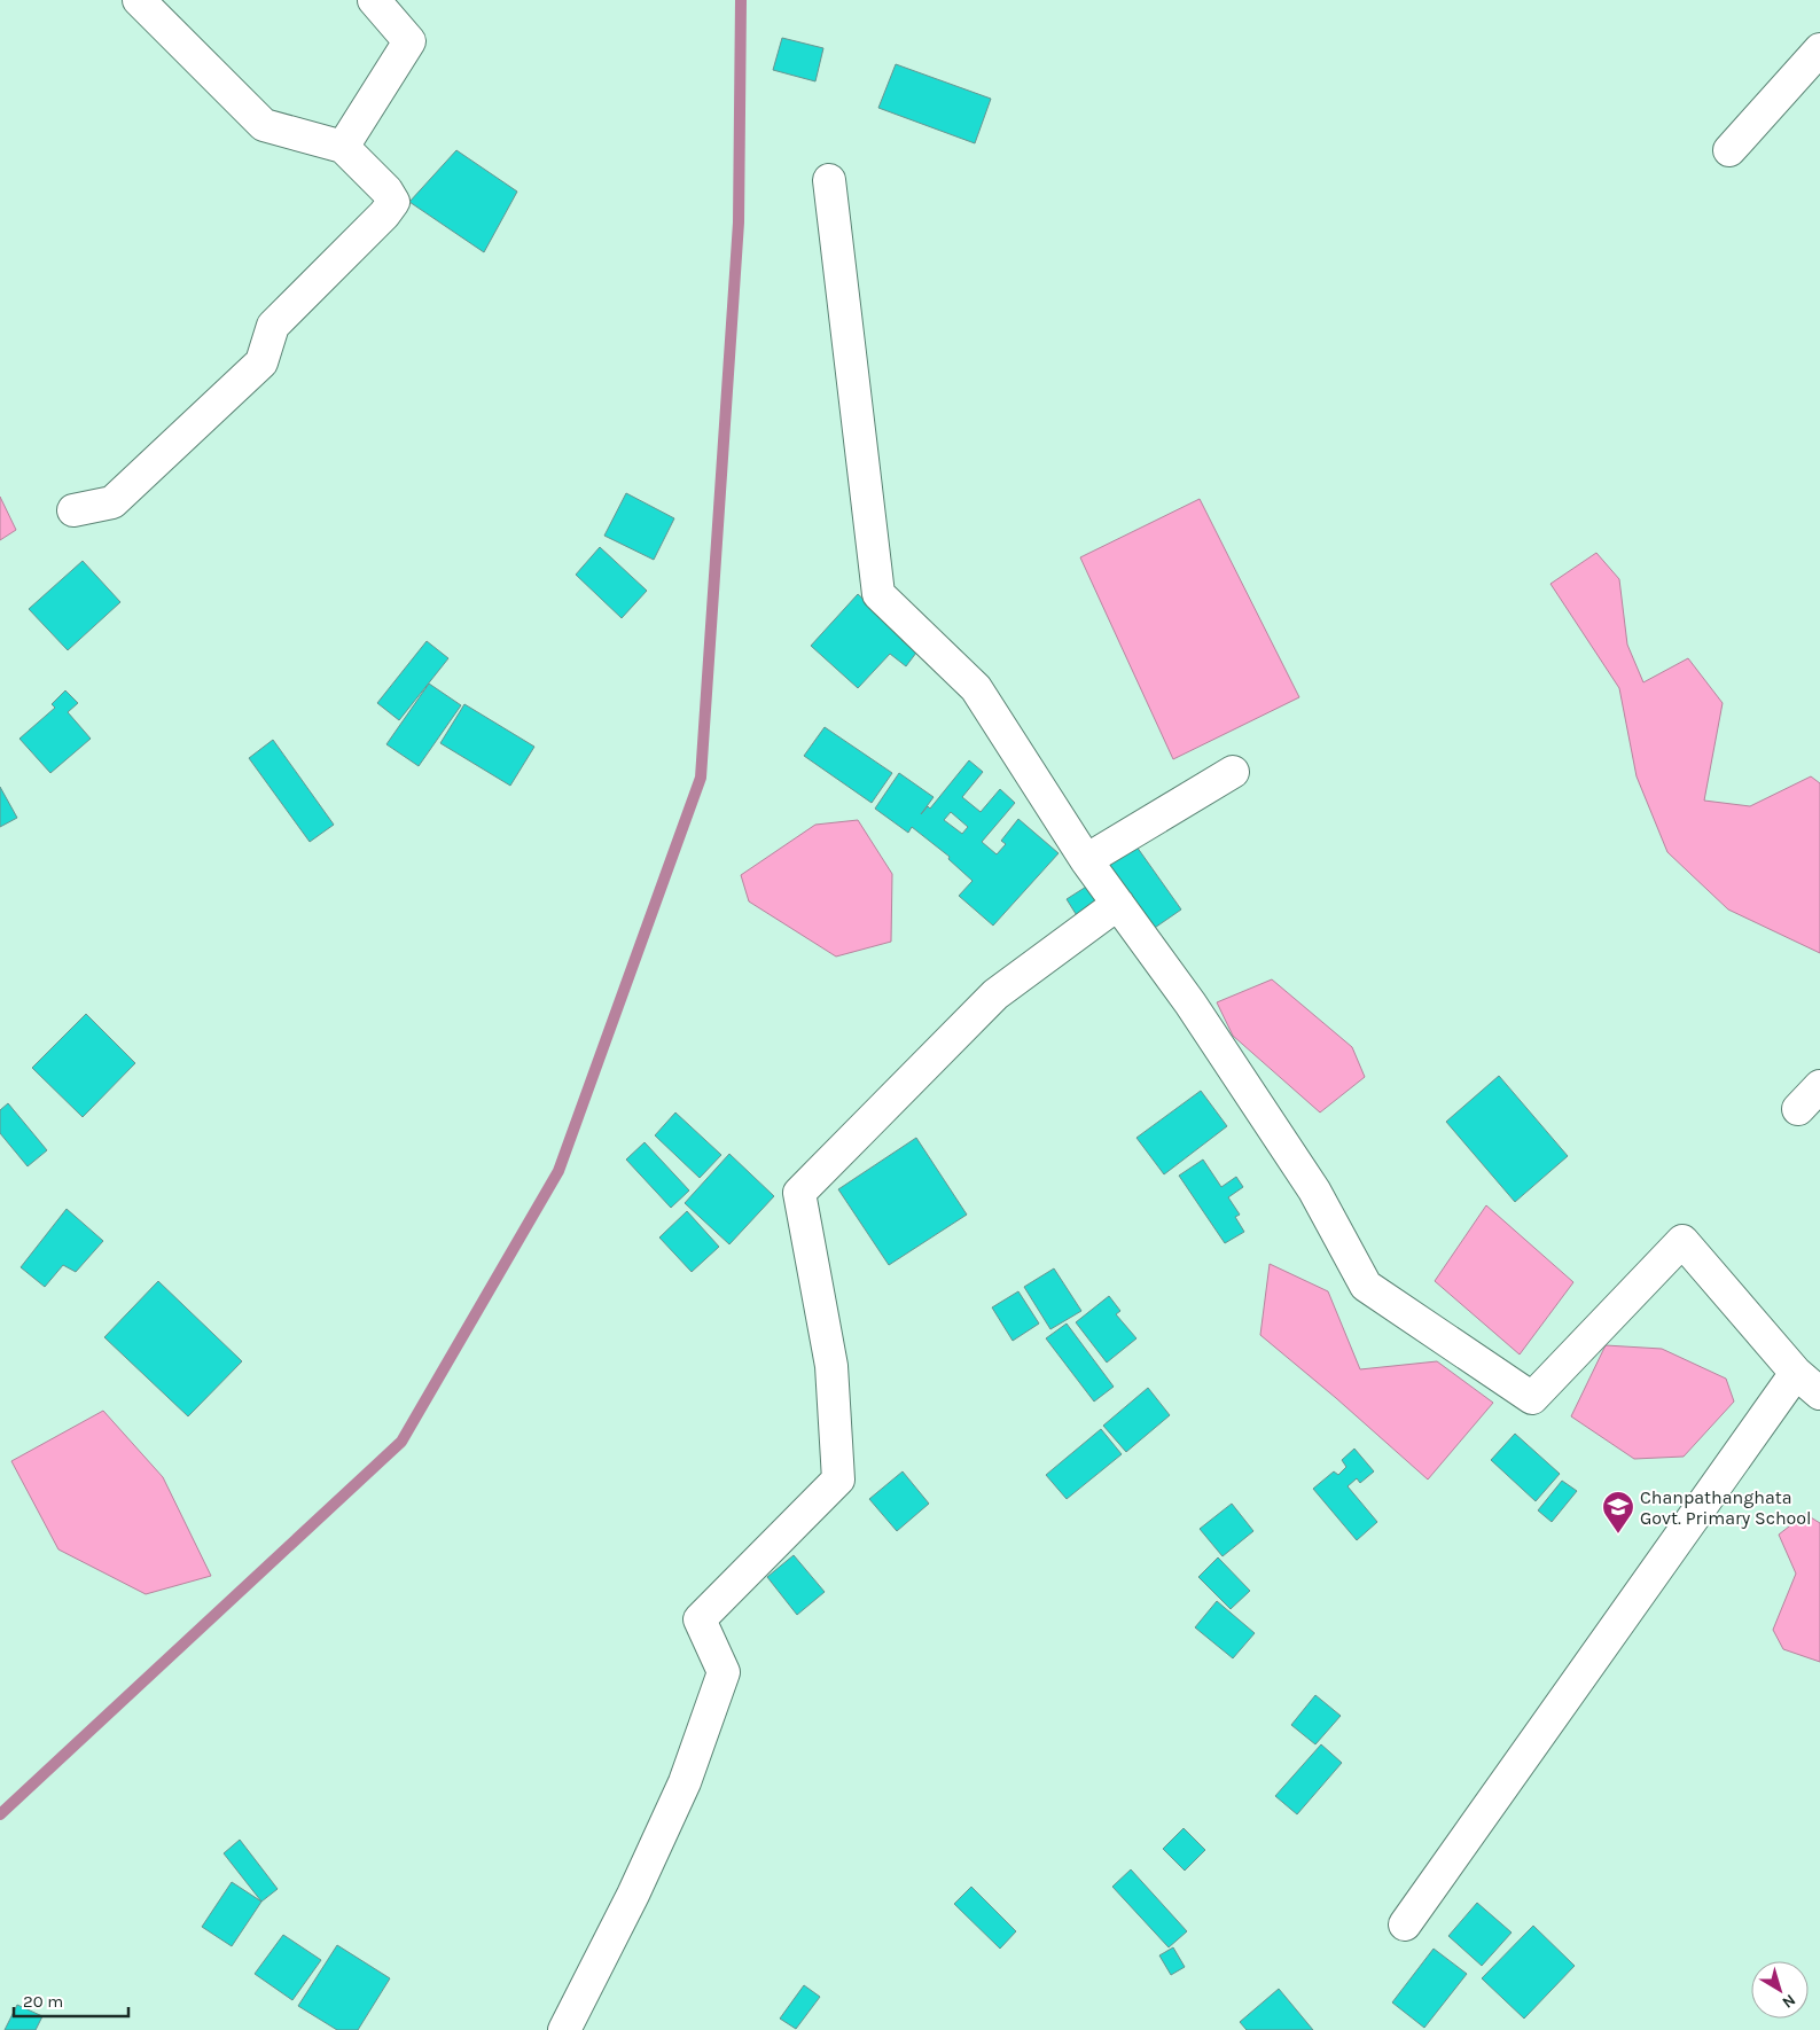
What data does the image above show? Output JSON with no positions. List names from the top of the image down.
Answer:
{
  "places": {
    "school or university": ["Chanpathanghata Govt. Primary School"]
  },
  "scale_bar": "20 m",
  "north": "bottom right"
}
